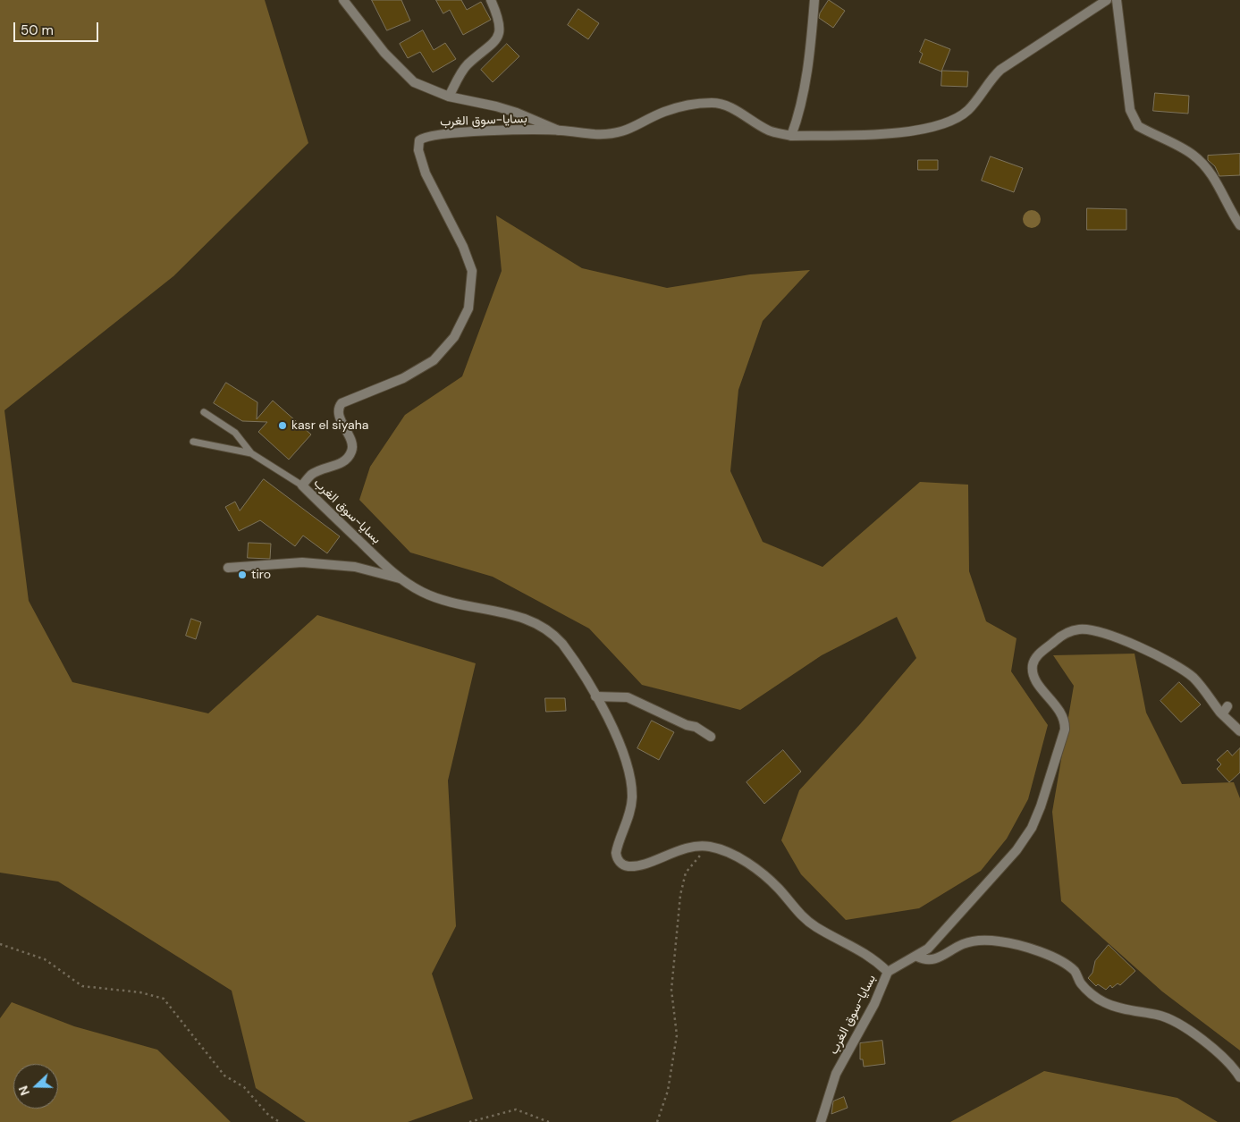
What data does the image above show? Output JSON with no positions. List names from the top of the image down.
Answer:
{
  "streets": {
    "street": ["بسايا-سوق الغرب"]
  },
  "places": ["kasr el siyaha", "tiro"],
  "scale_bar": "50 m",
  "north": "left"
}
